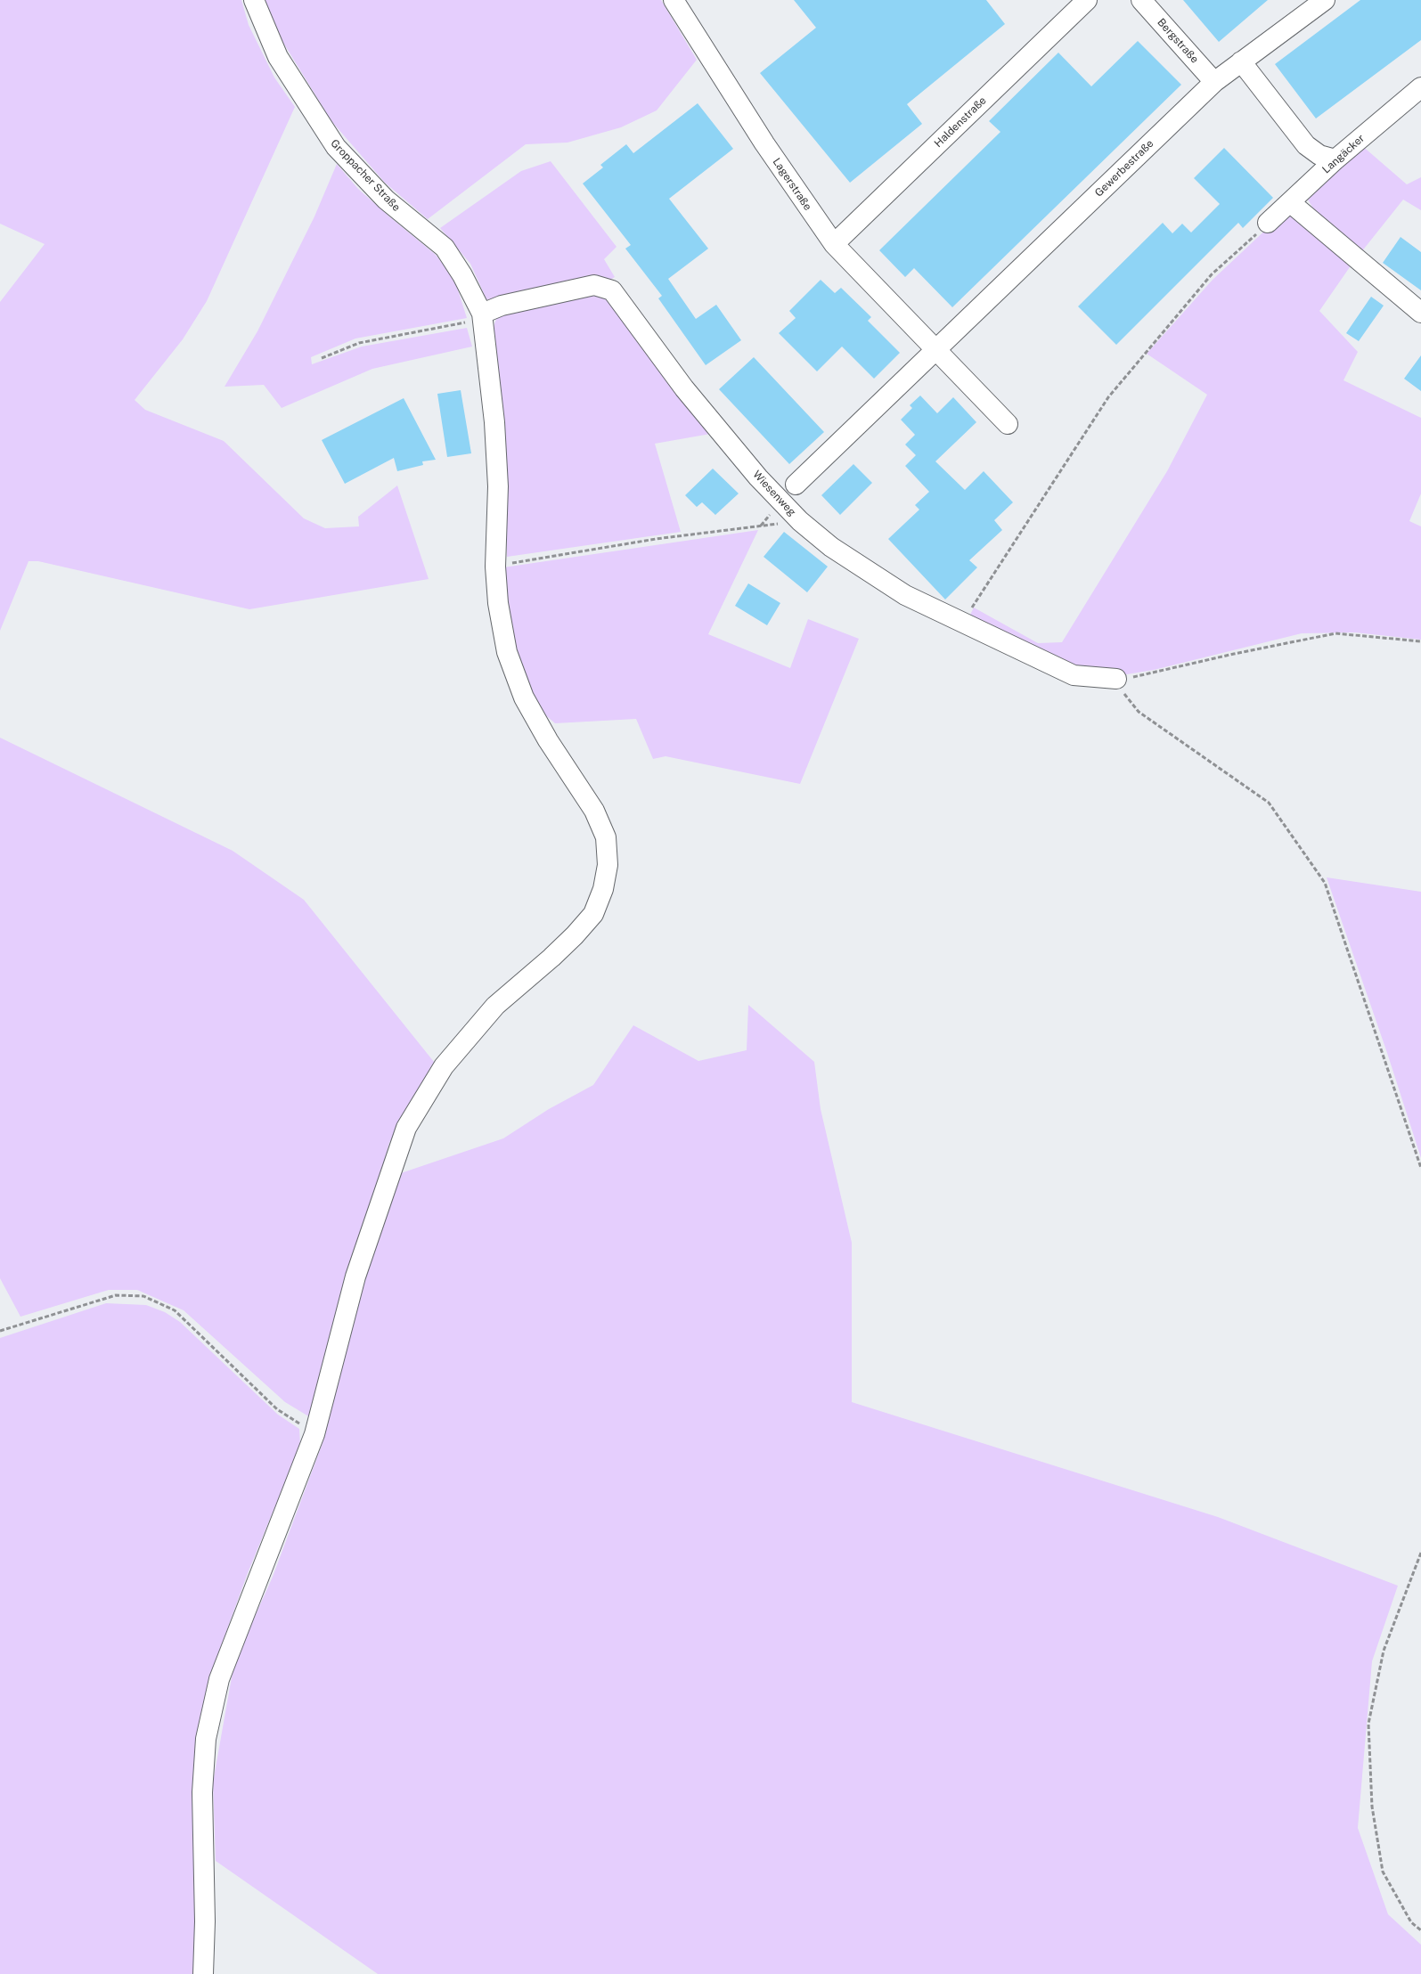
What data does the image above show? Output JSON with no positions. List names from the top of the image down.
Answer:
{
  "streets": {
    "street": [
      "Bergstraße",
      "Haldenstraße",
      "Langäcker",
      "Gewerbestraße",
      "Groppacher Straße",
      "Lagerstraße",
      "Wiesenweg"
    ]
  },
  "crossings": [
    ["Bergstraße", "Gewerbestraße"],
    ["Haldenstraße", "Lagerstraße"],
    ["Gewerbestraße", "Lagerstraße"],
    ["Groppacher Straße", "Wiesenweg"]
  ]
}
